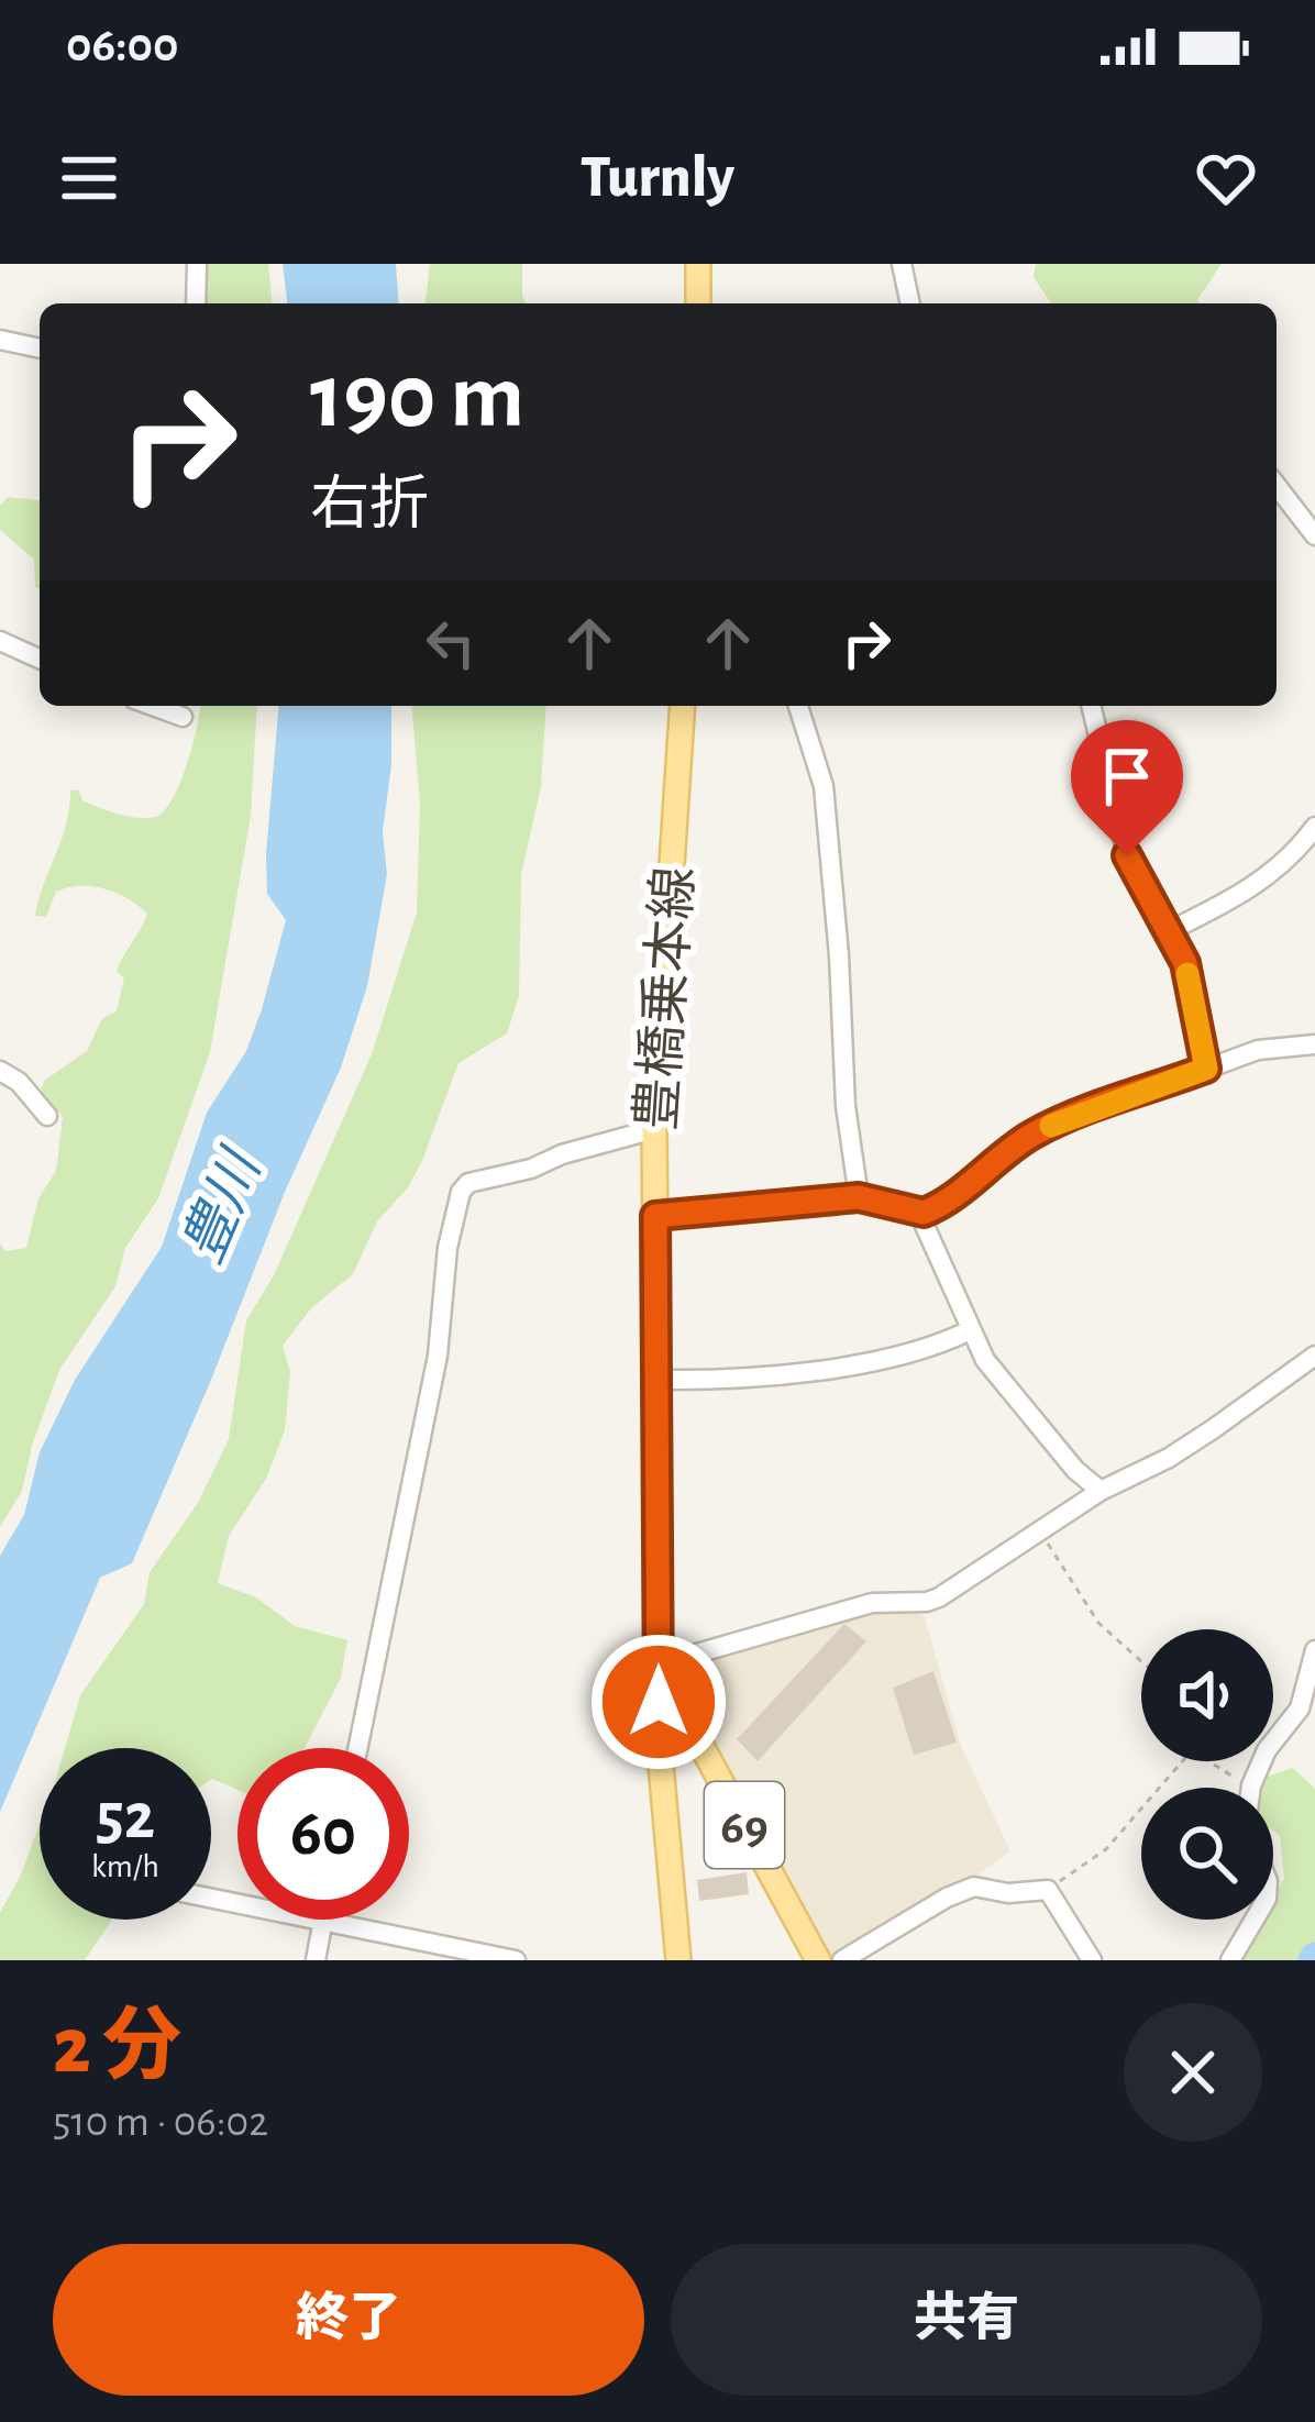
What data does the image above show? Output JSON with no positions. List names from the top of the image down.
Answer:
{
  "streets": {
    "main road": ["豊橋乗本線", "69"]
  },
  "crossings": [
    ["豊橋乗本線", "69"]
  ],
  "water": ["豊川"],
  "page": {
    "status": "06:00",
    "header": "Turnly",
    "turn": ["190 m", "右折"],
    "speed": "52 km/h",
    "limit": "60",
    "heading": ["2 分", "510 m · 06:02"],
    "buttons": ["終了", "共有"]
  }
}
